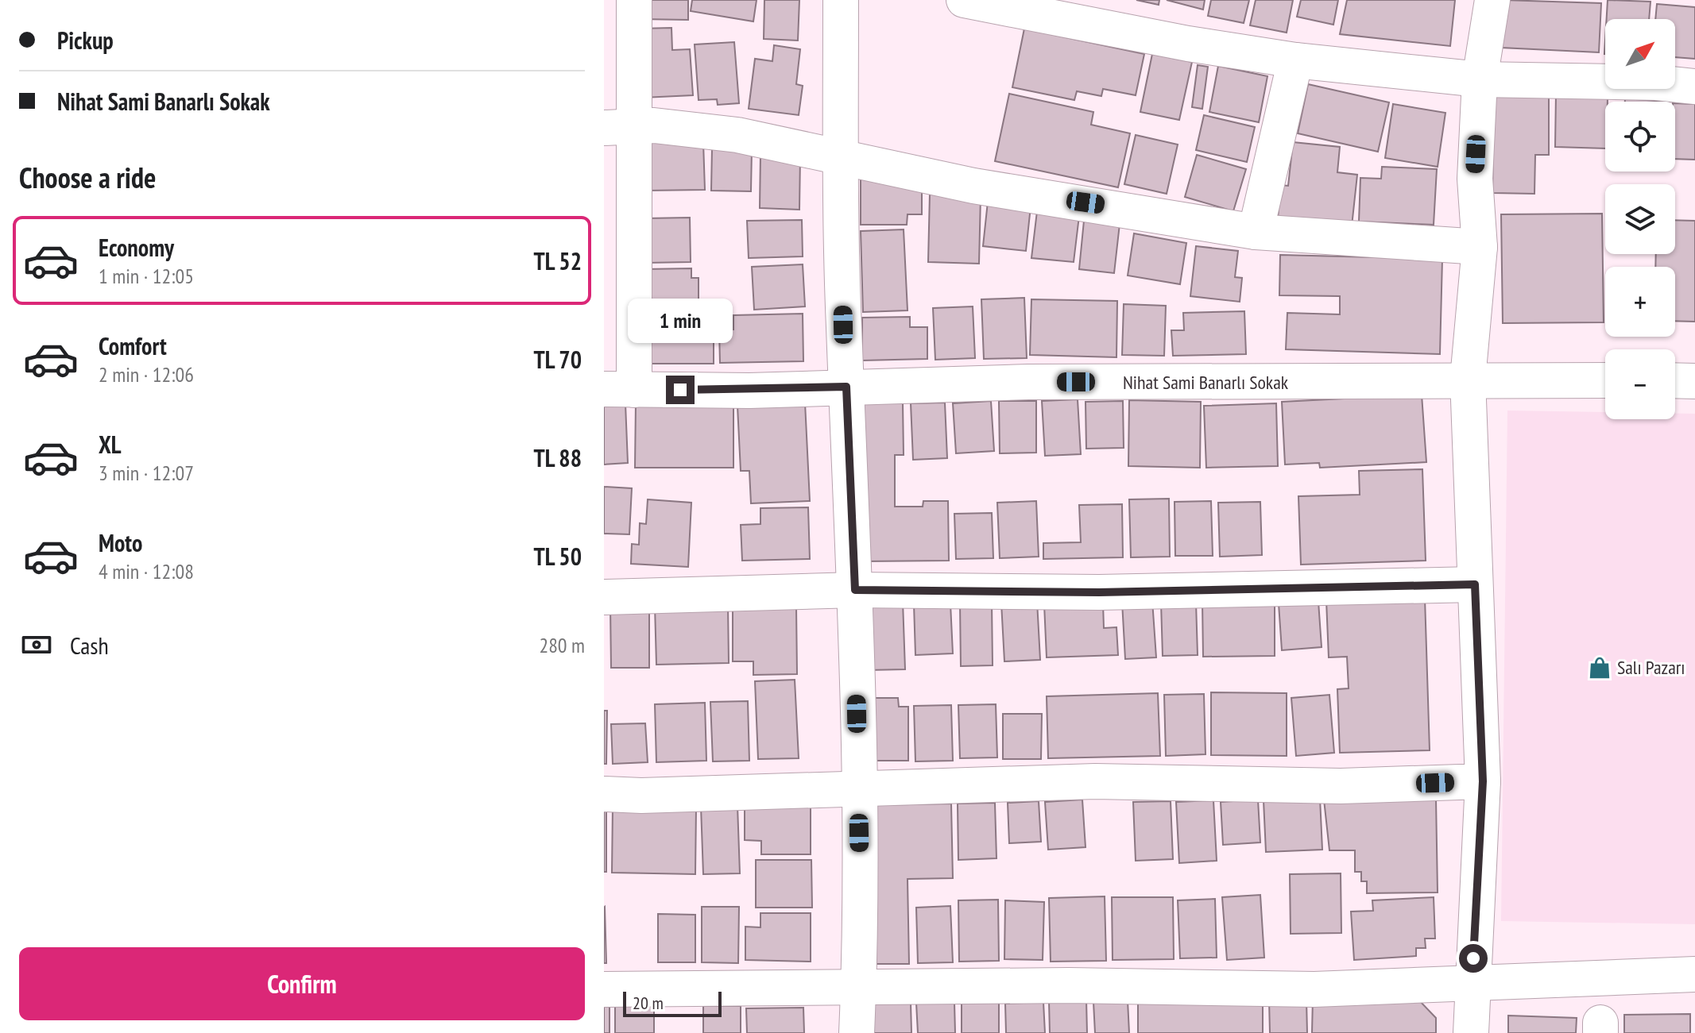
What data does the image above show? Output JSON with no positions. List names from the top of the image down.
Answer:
{
  "streets": {
    "street": ["Nihat Sami Banarlı Sokak"]
  },
  "places": {
    "shop": ["Salı Pazarı"]
  },
  "scale_bar": "20 m",
  "north": "top right",
  "page": {
    "banner": ["Pickup", "Nihat Sami Banarlı Sokak"],
    "map_buttons": ["+", "−"],
    "heading": "Choose a ride",
    "list": [
      {
        "name": "Economy",
        "note": "1 min · 12:05",
        "value": "TL 52"
      },
      {
        "name": "Comfort",
        "note": "2 min · 12:06",
        "value": "TL 70"
      },
      {
        "name": "XL",
        "note": "3 min · 12:07",
        "value": "TL 88"
      },
      {
        "name": "Moto",
        "note": "4 min · 12:08",
        "value": "TL 50"
      }
    ],
    "bubble": "1 min",
    "pay": ["Cash", "280 m"],
    "buttons": "Confirm",
    "scale": "20 m"
  }
}
